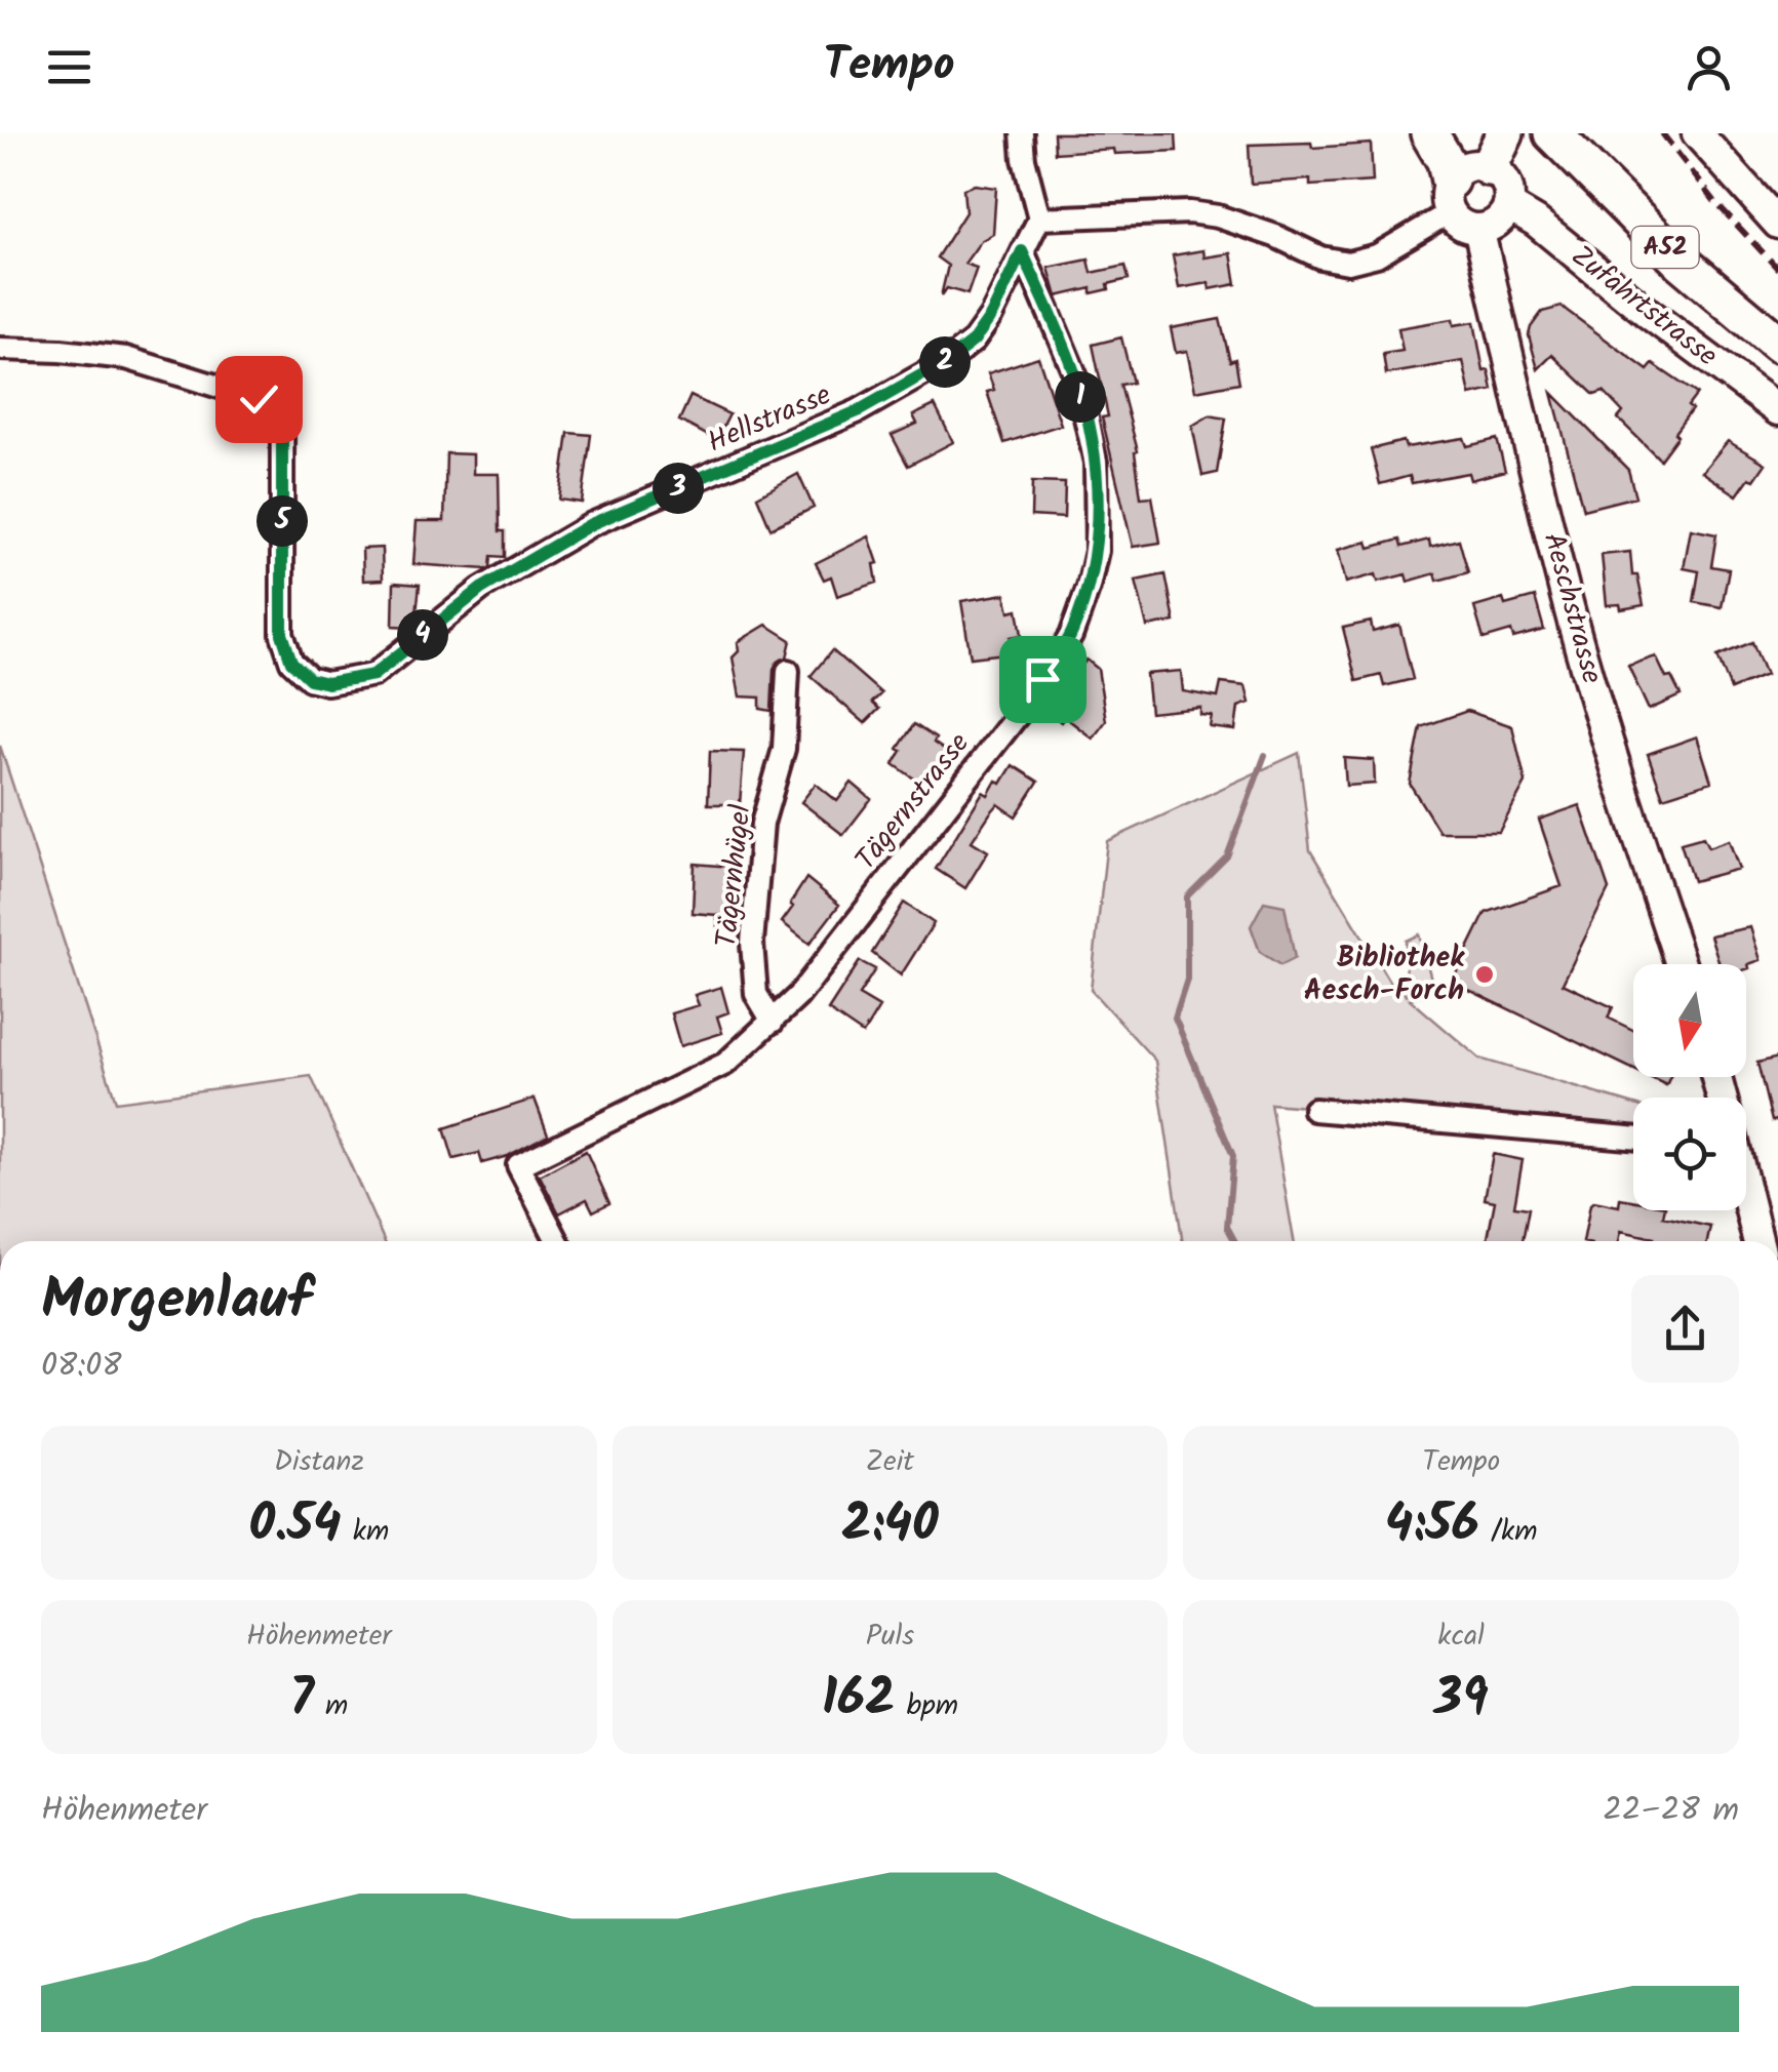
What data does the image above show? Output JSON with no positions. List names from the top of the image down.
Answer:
{
  "streets": {
    "highway": ["A52"],
    "main road": ["Zufahrtstrasse", "Aeschstrasse"],
    "street": ["Hellstrasse", "Tägernstrasse", "Tägernhügel"]
  },
  "crossings": [
    ["Zufahrtstrasse", "Aeschstrasse"],
    ["Hellstrasse", "Tägernstrasse"],
    ["Tägernstrasse", "Tägernhügel"]
  ],
  "places": ["Bibliothek Aesch-Forch"],
  "north": "bottom",
  "page": {
    "header": "Tempo",
    "pins": [
      "2",
      "1",
      "3",
      "5",
      "4"
    ],
    "heading": ["Morgenlauf", "08:08"],
    "stats": [
      ["Distanz", "0.54 km"],
      ["Zeit", "2:40"],
      ["Tempo", "4:56 /km"],
      ["Höhenmeter", "7 m"],
      ["Puls", "162 bpm"],
      ["kcal", "39"]
    ],
    "chart": ["Höhenmeter", "22–28 m"]
  }
}
